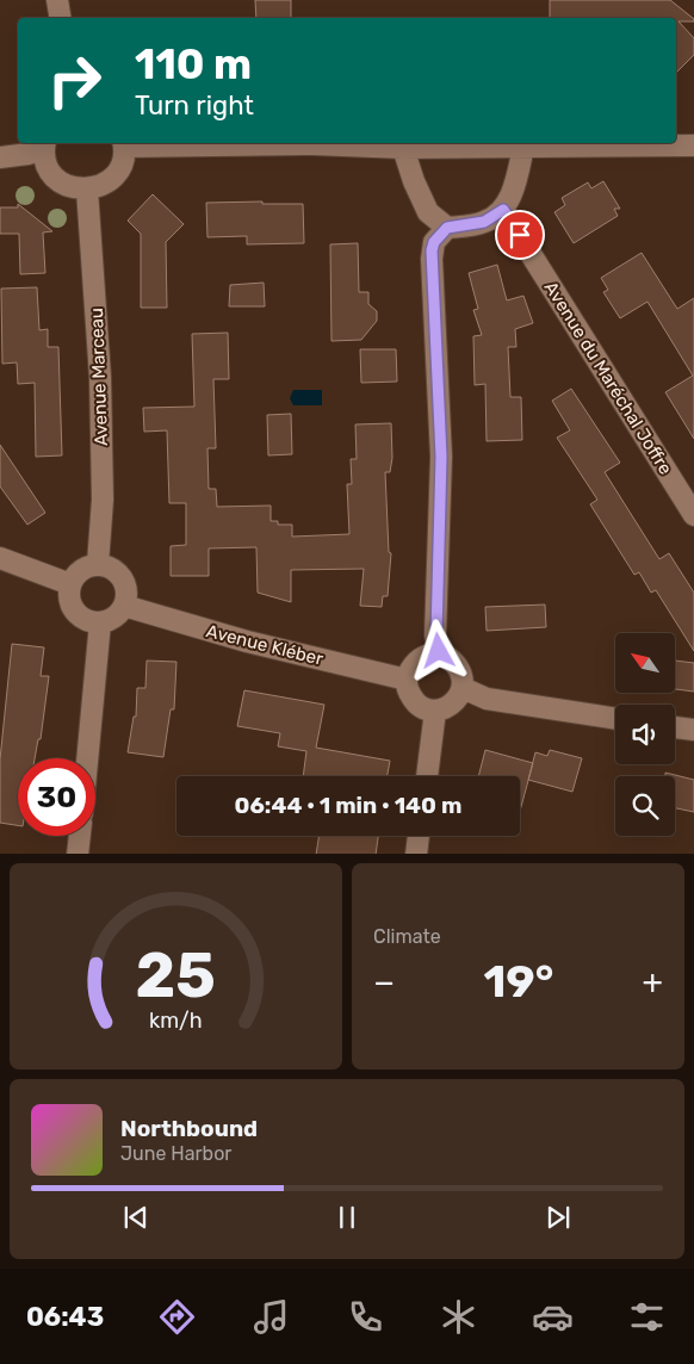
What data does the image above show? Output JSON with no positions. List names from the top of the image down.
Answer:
{
  "streets": {
    "street": ["Avenue Marceau", "Avenue du Maréchal Joffre", "Avenue Kléber"]
  },
  "crossings": [
    ["Avenue Marceau", "Avenue Kléber"]
  ],
  "north": "top left",
  "page": {
    "turn": ["110 m", "Turn right"],
    "limit": "30",
    "trip": "06:44 · 1 min · 140 m",
    "tile": "Climate",
    "heat": ["−", "19°", "+"],
    "song": ["Northbound", "June Harbor"],
    "tabs": "06:43",
    "gauge": ["25", "km/h"]
  }
}
